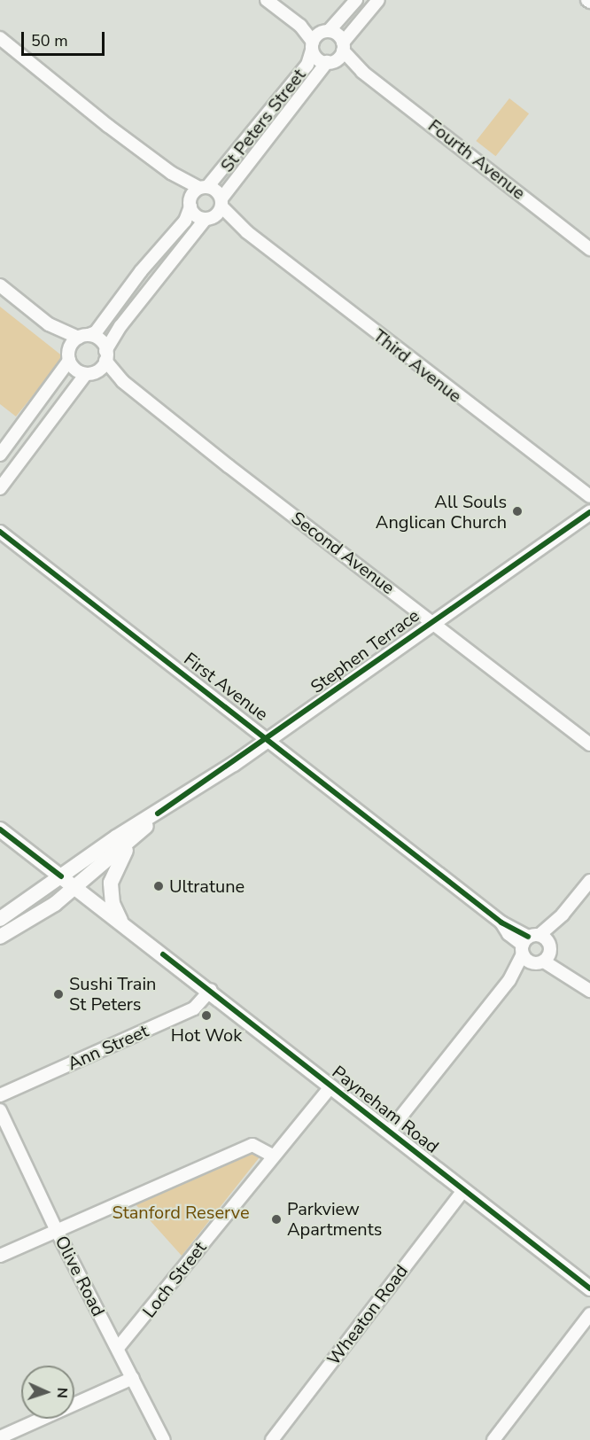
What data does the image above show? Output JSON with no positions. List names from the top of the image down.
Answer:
{
  "streets": {
    "main road": ["Stephen Terrace", "Payneham Road"],
    "street": [
      "St Peters Street",
      "Fourth Avenue",
      "Third Avenue",
      "Second Avenue",
      "First Avenue",
      "Ann Street",
      "Olive Road",
      "Loch Street",
      "Wheaton Road"
    ]
  },
  "crossings": [
    ["St Peters Street", "Fourth Avenue"],
    ["St Peters Street", "Third Avenue"],
    ["St Peters Street", "Second Avenue"],
    ["Second Avenue", "Stephen Terrace"],
    ["Stephen Terrace", "First Avenue"],
    ["Stephen Terrace", "Payneham Road"],
    ["Ann Street", "Payneham Road"],
    ["Payneham Road", "Loch Street"],
    ["Payneham Road", "Wheaton Road"],
    ["Olive Road", "Loch Street"]
  ],
  "parks": ["Stanford Reserve"],
  "places": [
    "All Souls Anglican Church",
    "Ultratune",
    "Sushi Train St Peters",
    "Hot Wok",
    "Parkview Apartments"
  ],
  "scale_bar": "50 m",
  "north": "right"
}
